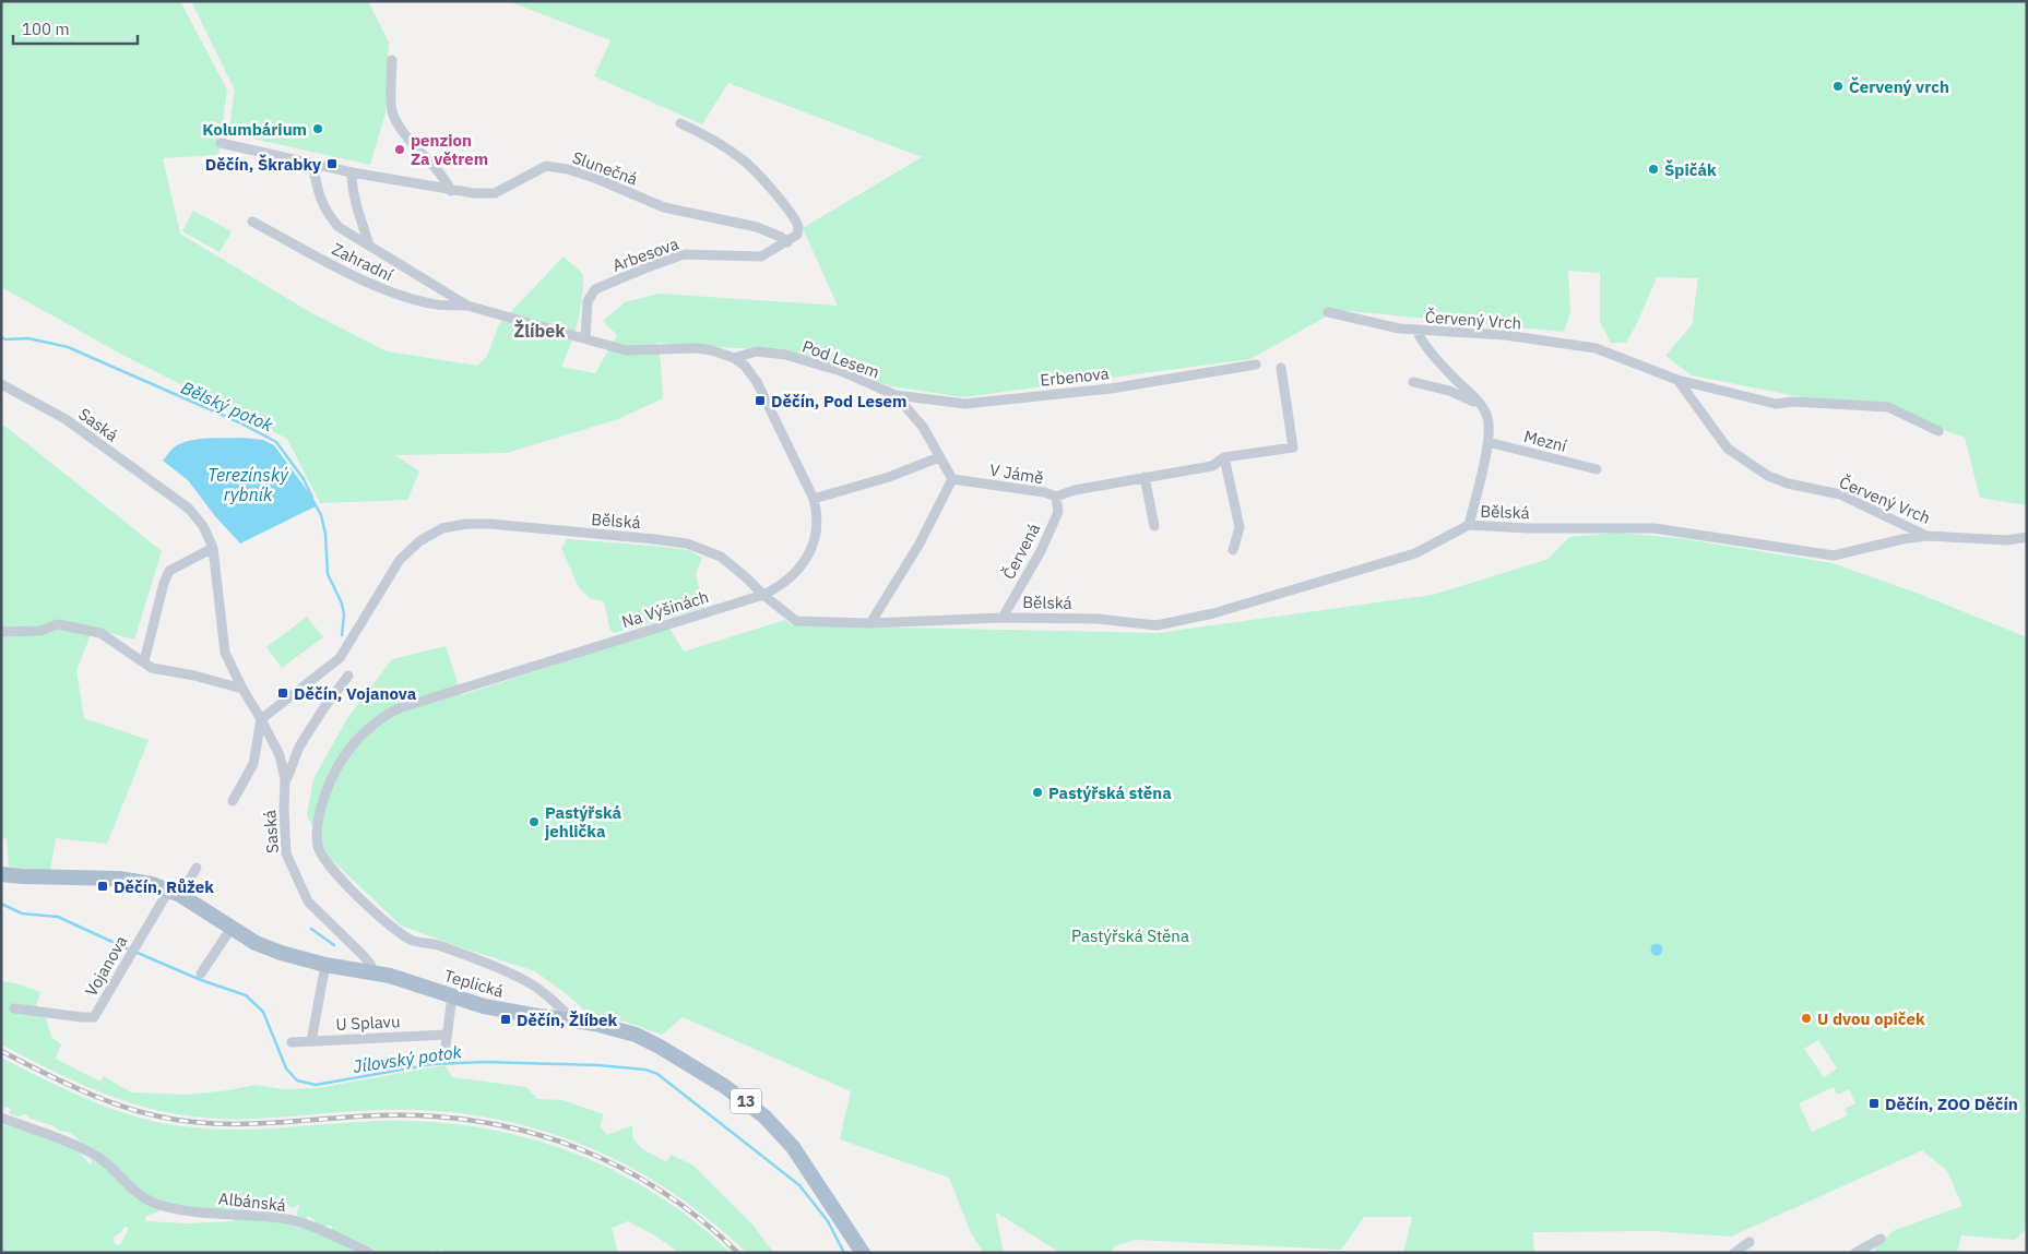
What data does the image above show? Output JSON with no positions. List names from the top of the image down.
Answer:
{
  "streets": {
    "main road": ["Teplická", "13"],
    "street": [
      "Slunečná",
      "Arbesova",
      "Zahradní",
      "Červený Vrch",
      "Pod Lesem",
      "Erbenova",
      "Saská",
      "Mezní",
      "V Jámě",
      "Bělská",
      "Červená",
      "Na Výšinách",
      "Vojanova",
      "U Splavu",
      "Albánská"
    ]
  },
  "crossings": [
    ["Slunečná", "Arbesova"],
    ["Slunečná", "Na Výšinách"],
    ["Arbesova", "Na Výšinách"],
    ["Zahradní", "Na Výšinách"],
    ["Červený Vrch", "Bělská"],
    ["Pod Lesem", "Erbenova"],
    ["Pod Lesem", "Na Výšinách"],
    ["Saská", "Bělská"],
    ["Saská", "Teplická"],
    ["V Jámě", "Červená"],
    ["Bělská", "Červená"],
    ["Bělská", "Na Výšinách"],
    ["Na Výšinách", "Teplická"],
    ["Vojanova", "Teplická"]
  ],
  "districts": ["Žlíbek"],
  "water": ["Bělský potok", "Terezínský rybník", "Jílovský potok"],
  "parks": ["Pastýřská Stěna"],
  "places": {
    "other": [
      "Červený vrch",
      "Kolumbárium",
      "penzion Za větrem",
      "Špičák",
      "Pastýřská stěna",
      "Pastýřská jehlička",
      "U dvou opiček"
    ],
    "transit": [
      "Děčín, Škrabky",
      "Děčín, Pod Lesem",
      "Děčín, Vojanova",
      "Děčín, Růžek",
      "Děčín, Žlíbek",
      "Děčín, ZOO Děčín"
    ]
  },
  "scale_bar": "100 m"
}
